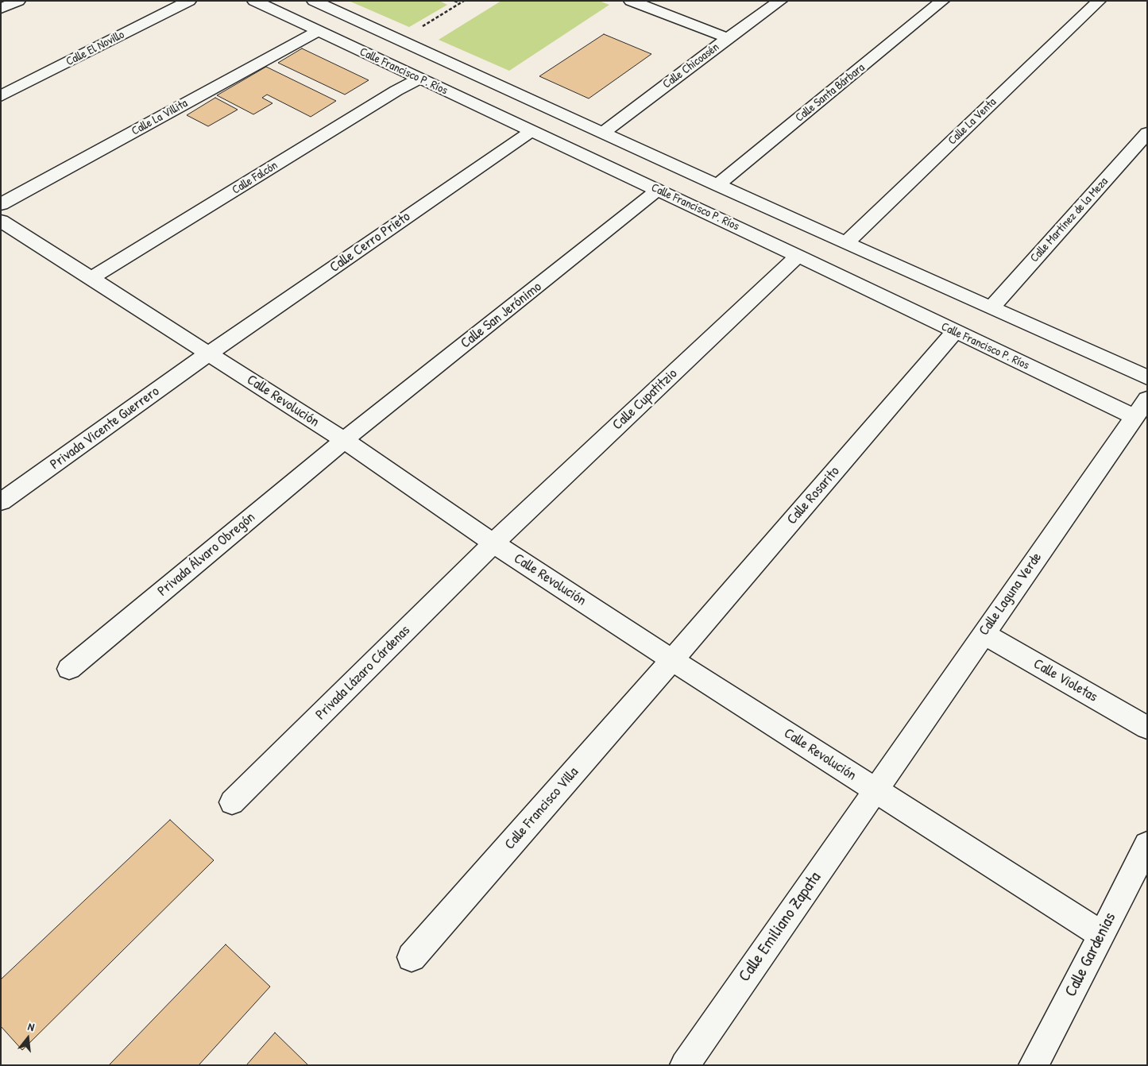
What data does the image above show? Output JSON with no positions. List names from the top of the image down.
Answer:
{
  "streets": {
    "street": [
      "Calle El Novillo",
      "Calle Chicoasén",
      "Calle Francisco P. Ríos",
      "Calle Santa Bárbara",
      "Calle La Villita",
      "Calle La Venta",
      "Calle Falcón",
      "Calle Martínez de la Meza",
      "Calle Cerro Prieto",
      "Calle San Jerónimo",
      "Calle Cupatitzio",
      "Calle Revolución",
      "Privada Vicente Guerrero",
      "Calle Rosarito",
      "Privada Álvaro Obregón",
      "Calle Laguna Verde",
      "Privada Lázaro Cárdenas",
      "Calle Violetas",
      "Calle Francisco Villa",
      "Calle Emiliano Zapata",
      "Calle Gardenias"
    ]
  },
  "crossings": [
    ["Calle Chicoasén", "Calle Francisco P. Ríos"],
    ["Calle Francisco P. Ríos", "Calle Santa Bárbara"],
    ["Calle Francisco P. Ríos", "Calle La Villita"],
    ["Calle Francisco P. Ríos", "Calle La Venta"],
    ["Calle Francisco P. Ríos", "Calle Falcón"],
    ["Calle Francisco P. Ríos", "Calle Martínez de la Meza"],
    ["Calle Francisco P. Ríos", "Calle Cerro Prieto"],
    ["Calle Francisco P. Ríos", "Calle San Jerónimo"],
    ["Calle Francisco P. Ríos", "Calle Cupatitzio"],
    ["Calle Francisco P. Ríos", "Calle Rosarito"],
    ["Calle Francisco P. Ríos", "Calle Laguna Verde"],
    ["Calle Falcón", "Calle Revolución"],
    ["Calle Cerro Prieto", "Calle Revolución"],
    ["Calle Cerro Prieto", "Privada Vicente Guerrero"],
    ["Calle San Jerónimo", "Calle Revolución"],
    ["Calle San Jerónimo", "Privada Álvaro Obregón"],
    ["Calle Cupatitzio", "Calle Revolución"],
    ["Calle Cupatitzio", "Privada Lázaro Cárdenas"],
    ["Calle Revolución", "Privada Vicente Guerrero"],
    ["Calle Revolución", "Calle Rosarito"],
    ["Calle Revolución", "Privada Álvaro Obregón"],
    ["Calle Revolución", "Calle Laguna Verde"],
    ["Calle Revolución", "Privada Lázaro Cárdenas"],
    ["Calle Revolución", "Calle Francisco Villa"],
    ["Calle Revolución", "Calle Emiliano Zapata"],
    ["Calle Revolución", "Calle Gardenias"],
    ["Calle Rosarito", "Calle Francisco Villa"],
    ["Calle Laguna Verde", "Calle Violetas"],
    ["Calle Laguna Verde", "Calle Emiliano Zapata"]
  ],
  "north": "top"
}
